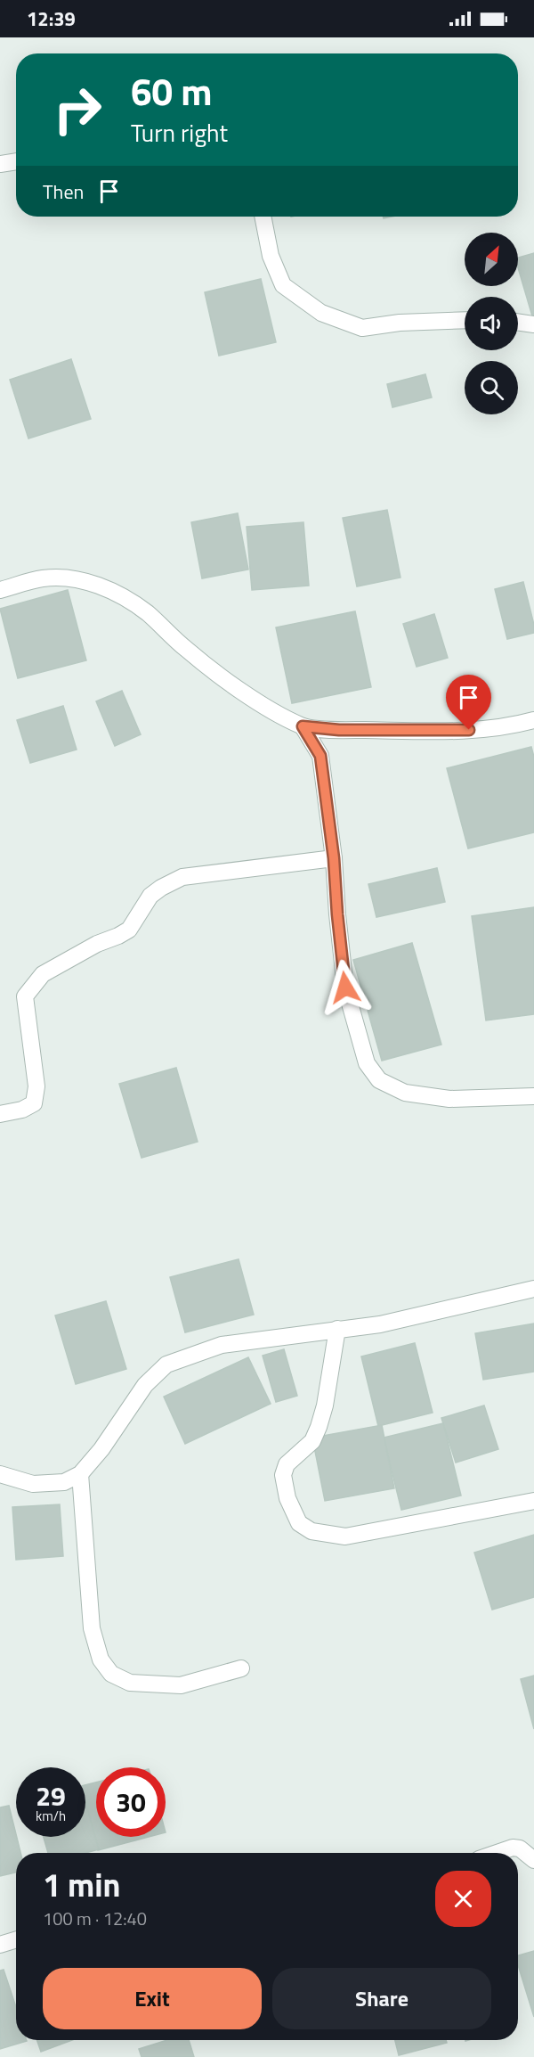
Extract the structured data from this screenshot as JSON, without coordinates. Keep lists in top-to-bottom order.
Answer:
{
  "north": "top right",
  "page": {
    "status": "12:39",
    "turn": ["60 m", "Turn right"],
    "then": "Then",
    "speed": "29 km/h",
    "limit": "30",
    "heading": ["1 min", "100 m · 12:40"],
    "buttons": ["Exit", "Share"]
  }
}
